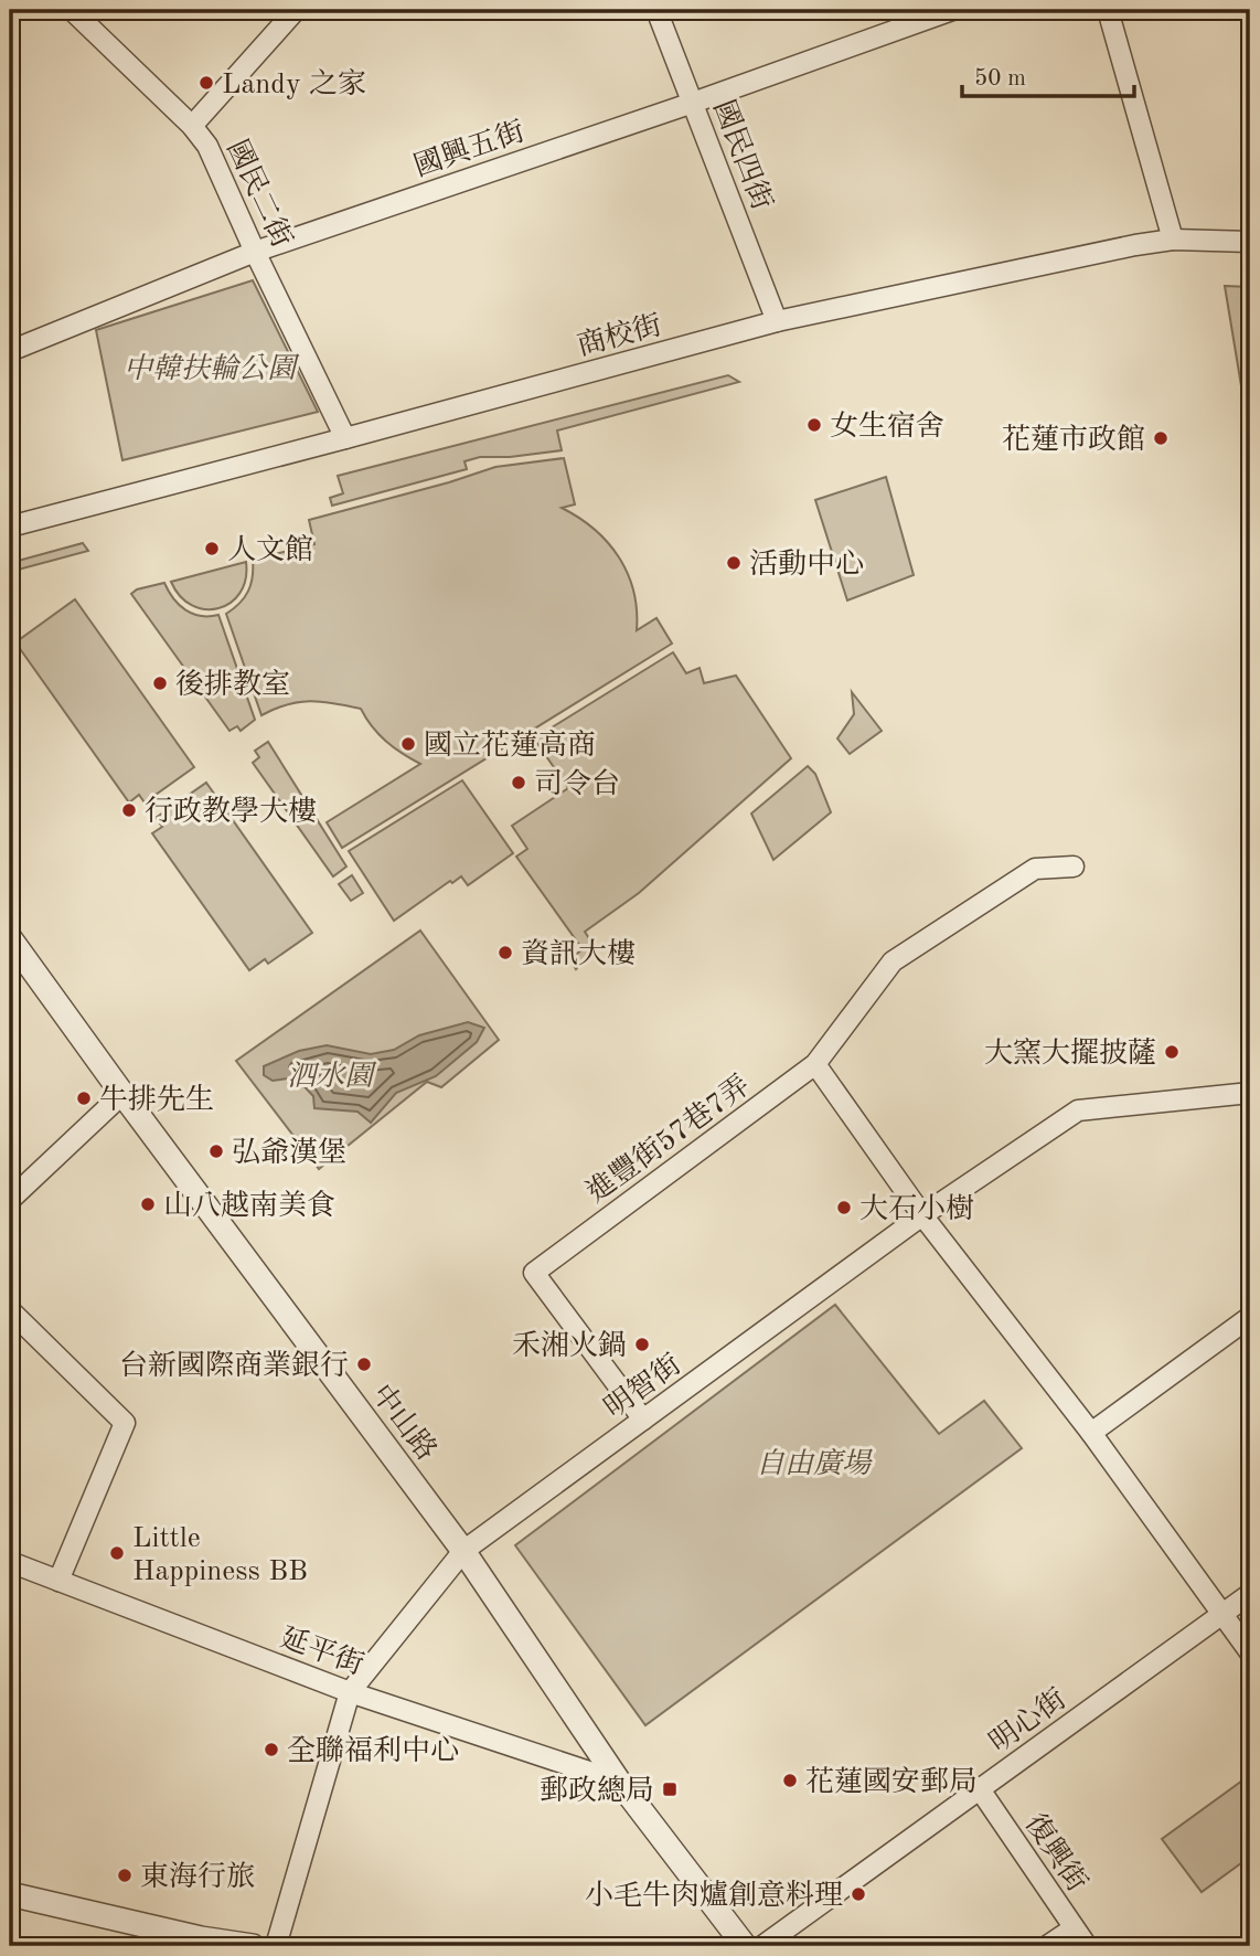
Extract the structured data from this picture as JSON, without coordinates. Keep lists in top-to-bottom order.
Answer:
{
  "streets": {
    "street": [
      "國興五街",
      "國民四街",
      "國民二街",
      "商校街",
      "進豐街57巷7弄",
      "明智街",
      "中山路",
      "延平街",
      "明心街",
      "復興街"
    ]
  },
  "crossings": [
    ["國興五街", "國民四街"],
    ["國興五街", "國民二街"],
    ["國民四街", "商校街"],
    ["國民二街", "商校街"],
    ["進豐街57巷7弄", "明智街"],
    ["明智街", "中山路"],
    ["明智街", "延平街"],
    ["中山路", "延平街"],
    ["明心街", "復興街"]
  ],
  "parks": ["中韓扶輪公園", "泗水園", "自由廣場"],
  "places": {
    "other": [
      "Landy 之家",
      "女生宿舍",
      "花蓮市政館",
      "人文館",
      "活動中心",
      "後排教室",
      "國立花蓮高商",
      "司令台",
      "行政教學大樓",
      "資訊大樓",
      "大窯大擺披薩",
      "牛排先生",
      "弘爺漢堡",
      "山八越南美食",
      "大石小樹",
      "禾湘火鍋",
      "台新國際商業銀行",
      "Little Happiness BB",
      "全聯福利中心",
      "花蓮國安郵局",
      "東海行旅",
      "小毛牛肉爐創意料理"
    ],
    "transit": ["郵政總局"]
  },
  "scale_bar": "50 m"
}
